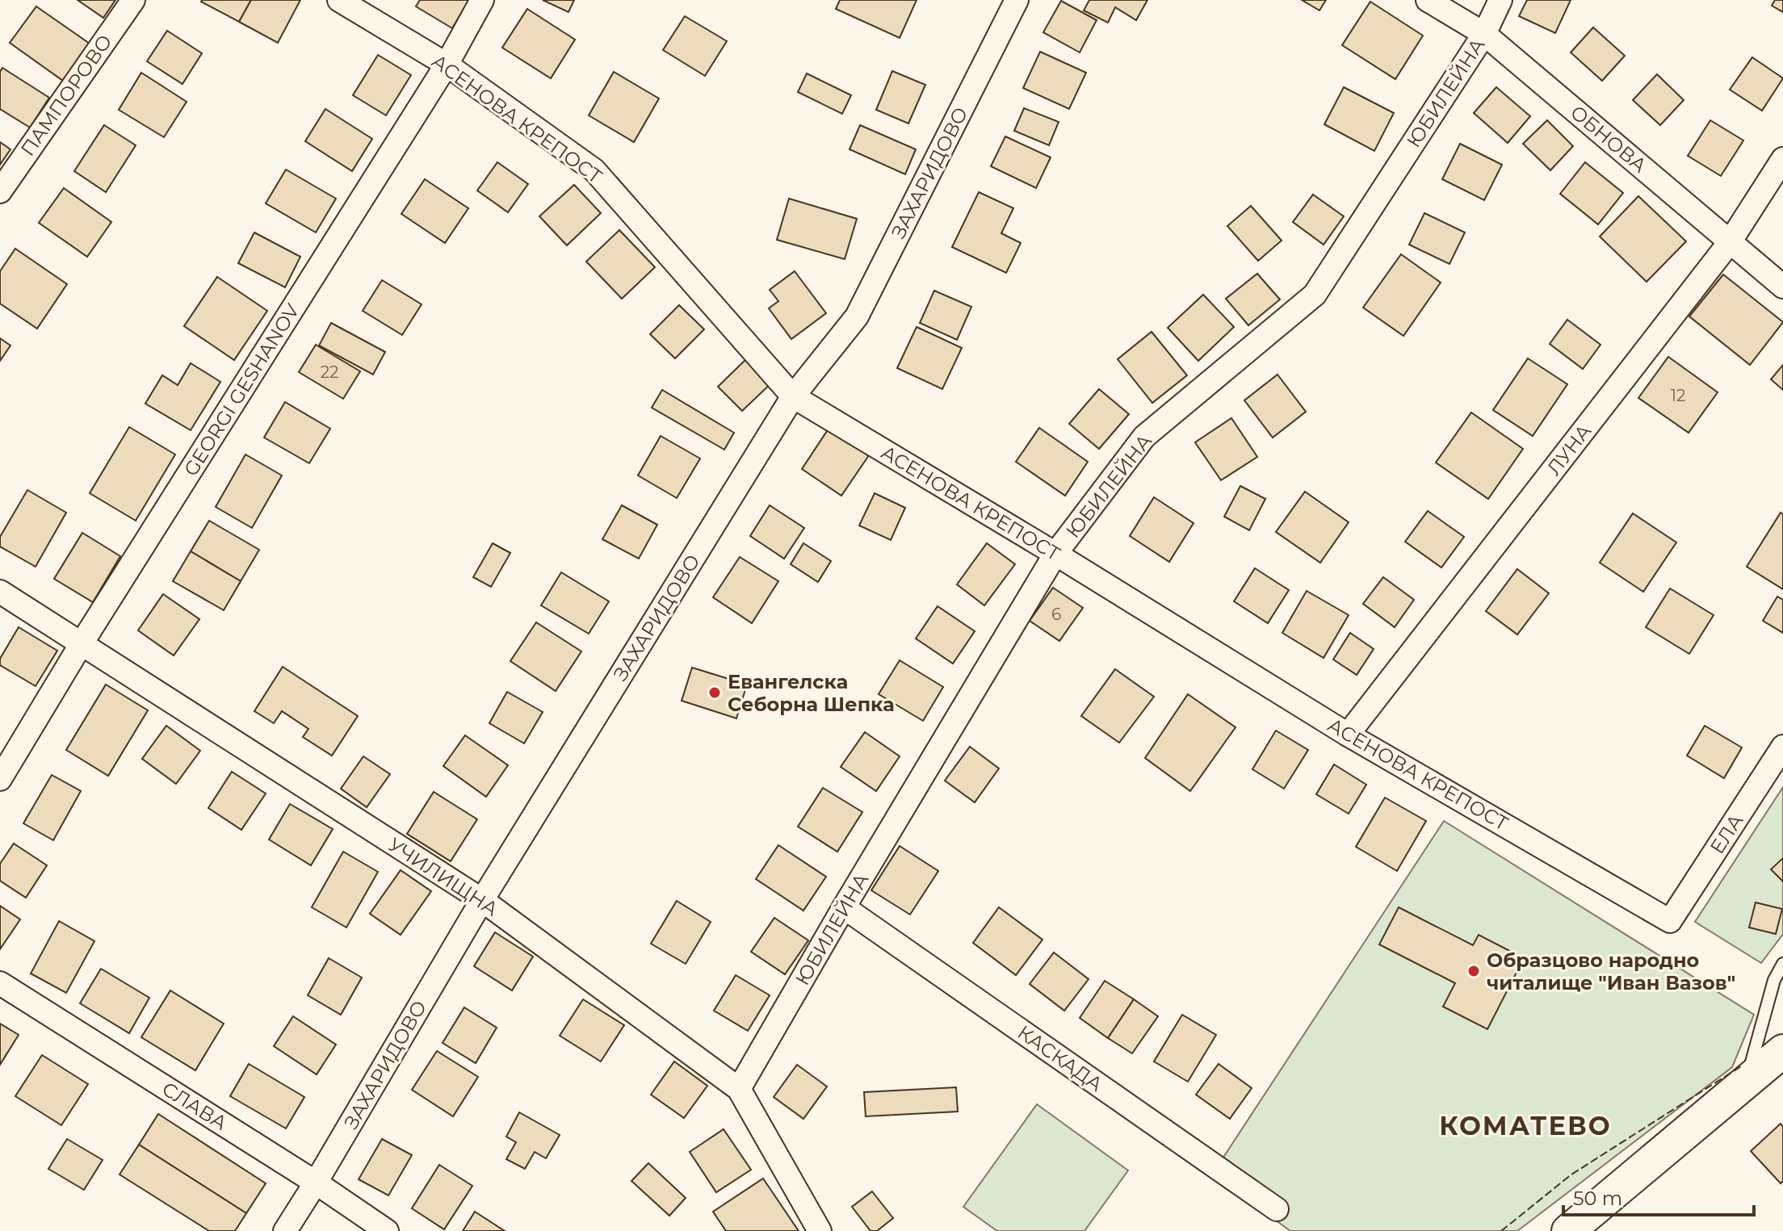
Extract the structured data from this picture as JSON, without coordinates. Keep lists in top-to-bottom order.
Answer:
{
  "streets": {
    "street": [
      "ЮБИЛЕЙНА",
      "ПАМПОРОВО",
      "АСЕНОВА КРЕПОСТ",
      "ОБНОВА",
      "ЗАХАРИДОВО",
      "GEORGI GESHANOV",
      "ЛУНА",
      "ЕЛА",
      "УЧИЛИЩНА",
      "КАСКАДА",
      "СЛАВА"
    ]
  },
  "crossings": [
    ["ЮБИЛЕЙНА", "АСЕНОВА КРЕПОСТ"],
    ["ЮБИЛЕЙНА", "ОБНОВА"],
    ["ЮБИЛЕЙНА", "УЧИЛИЩНА"],
    ["ЮБИЛЕЙНА", "КАСКАДА"],
    ["АСЕНОВА КРЕПОСТ", "ЗАХАРИДОВО"],
    ["АСЕНОВА КРЕПОСТ", "GEORGI GESHANOV"],
    ["АСЕНОВА КРЕПОСТ", "ЛУНА"],
    ["АСЕНОВА КРЕПОСТ", "ЕЛА"],
    ["ОБНОВА", "ЛУНА"],
    ["ЗАХАРИДОВО", "УЧИЛИЩНА"],
    ["ЗАХАРИДОВО", "СЛАВА"],
    ["GEORGI GESHANOV", "УЧИЛИЩНА"]
  ],
  "districts": ["КОМАТЕВО"],
  "places": ["Евангелска Себорна Шепка", "Образцово народно читалище \"Иван Вазов\""],
  "house_numbers": ["22", "12", "6"],
  "scale_bar": "50 m"
}
